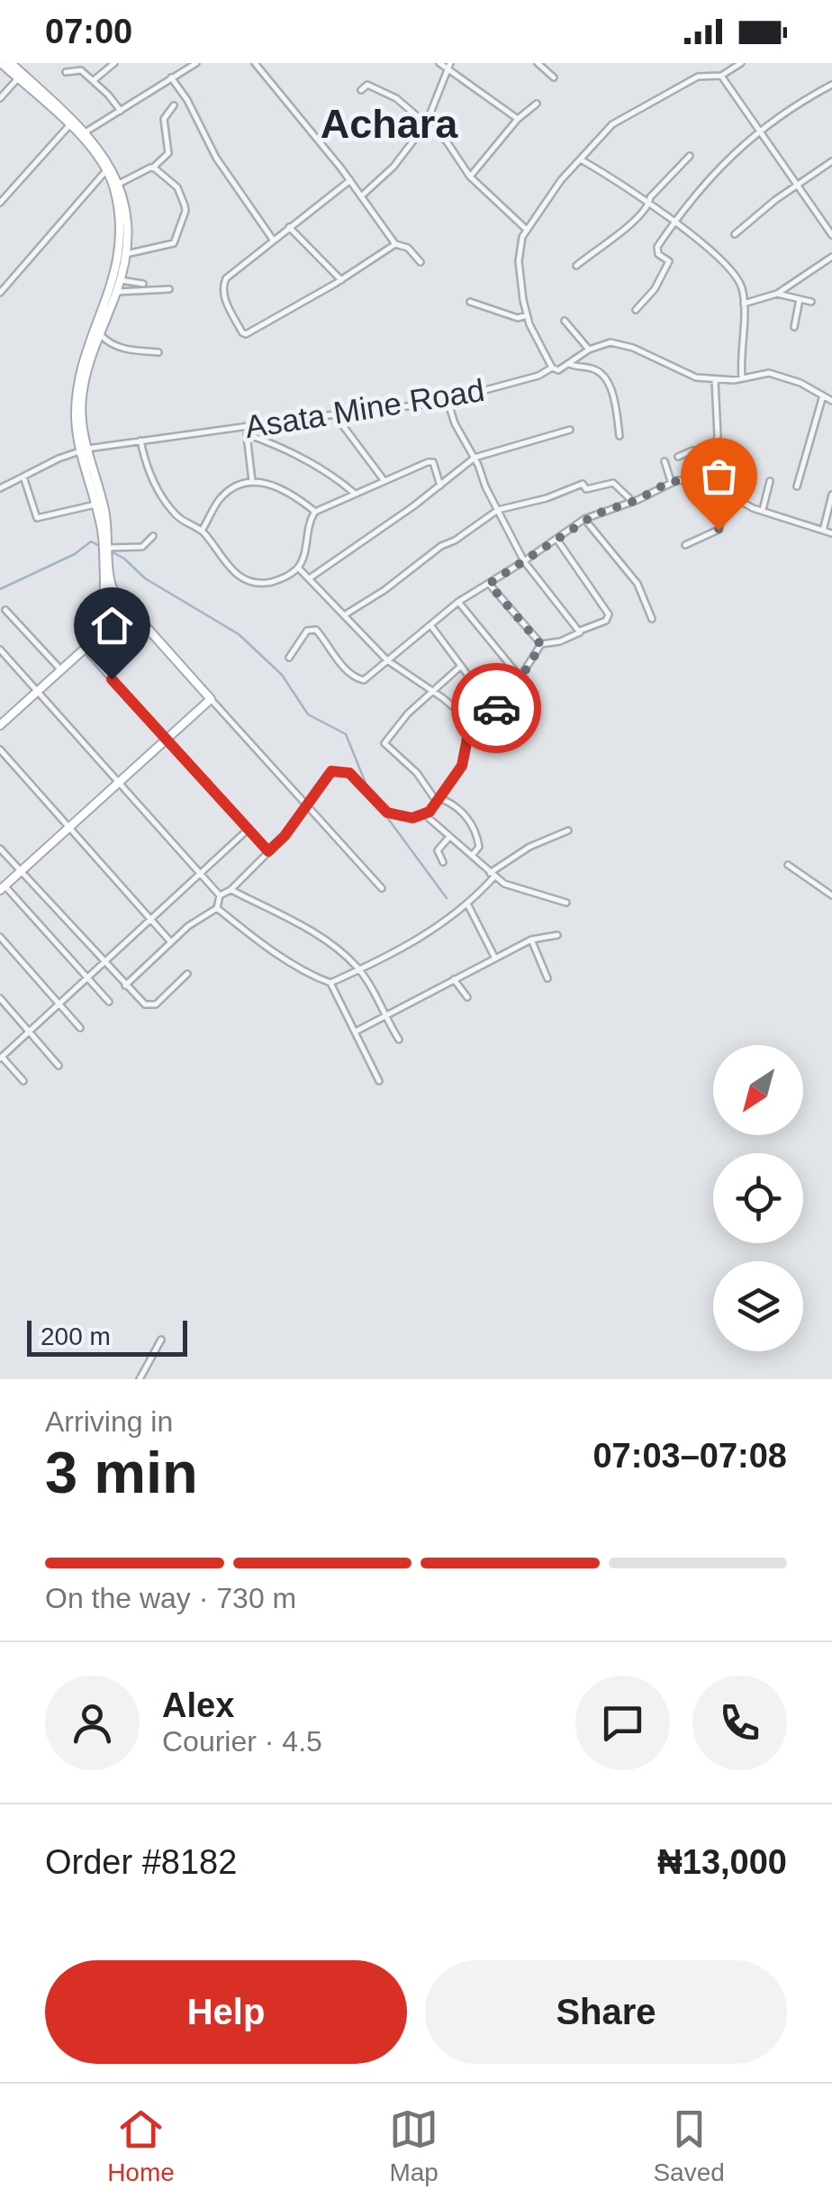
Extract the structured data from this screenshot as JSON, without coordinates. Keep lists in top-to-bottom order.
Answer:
{
  "streets": {
    "street": ["Asata Mine Road"]
  },
  "districts": ["Achara"],
  "scale_bar": "200 m",
  "north": "bottom left",
  "page": {
    "status": "07:00",
    "scale": "200 m",
    "heading": ["3 min", "Arriving in", "07:03–07:08"],
    "panel": [
      "Alex",
      "Courier · 4.5",
      "Order #8182",
      "₦13,000"
    ],
    "bar": "On the way · 730 m",
    "buttons": ["Help", "Share"],
    "tabs": ["Home", "Map", "Saved"]
  }
}
